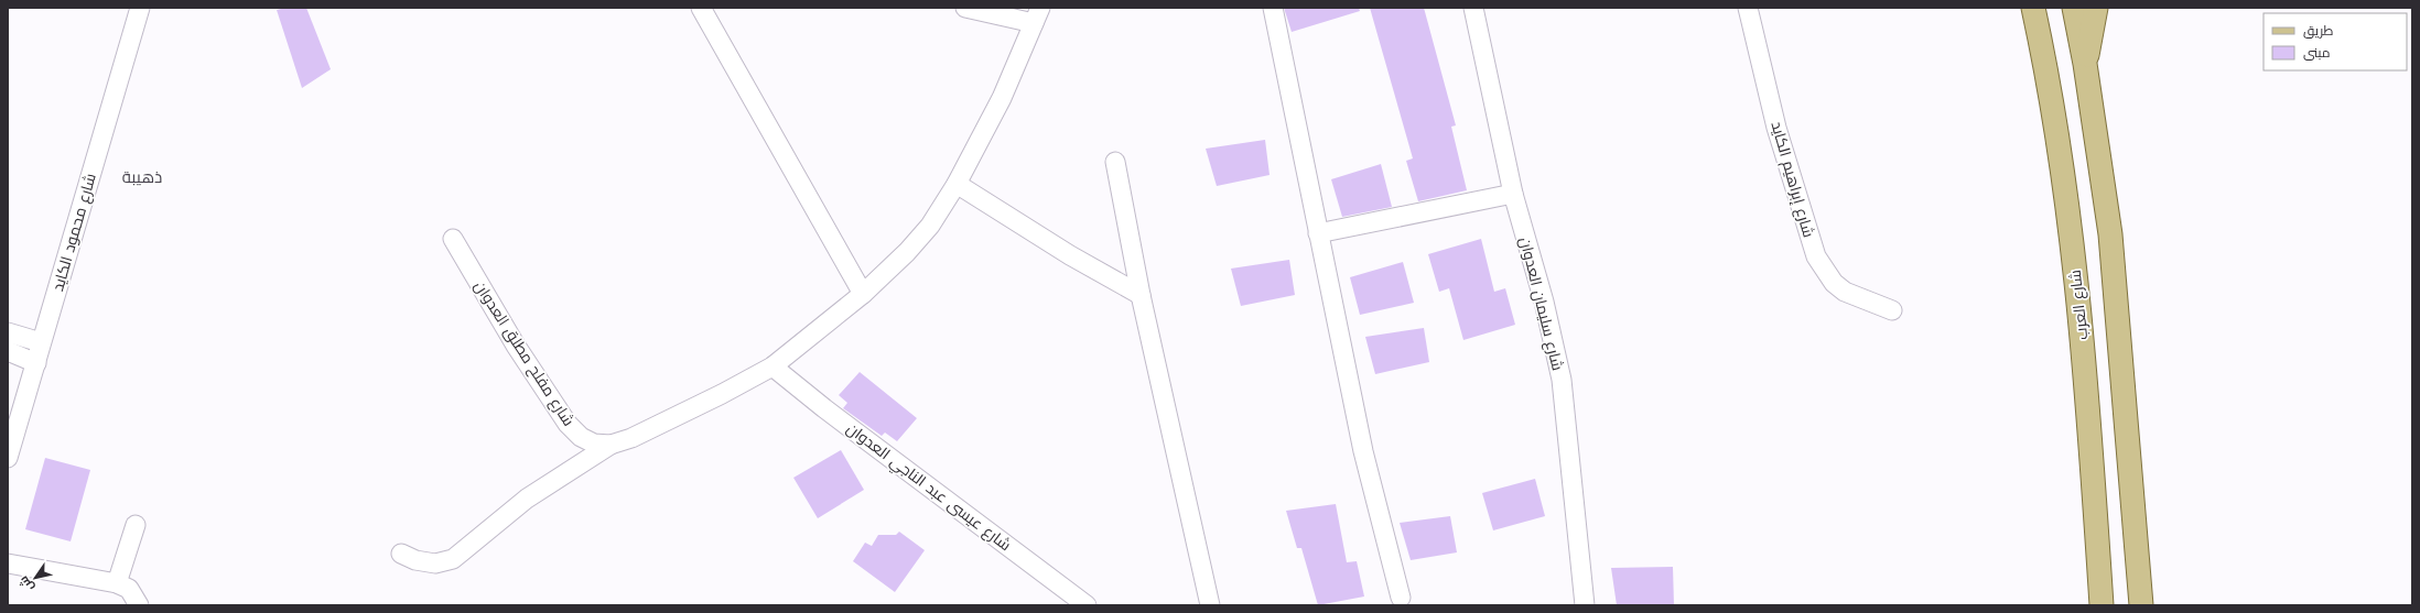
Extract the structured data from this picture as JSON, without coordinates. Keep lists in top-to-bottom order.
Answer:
{
  "streets": {
    "main road": ["شارع العرب"],
    "street": [
      "شارع إبراهيم الكايد",
      "شارع محمود الكايد",
      "شارع سليمان العدوان",
      "شارع مفلح مطلق العدوان",
      "شارع عيسى عبد الناجي العدوان"
    ]
  },
  "districts": ["ذهيبة"],
  "legend": ["طريق", "مبنى"],
  "north": "bottom left"
}
